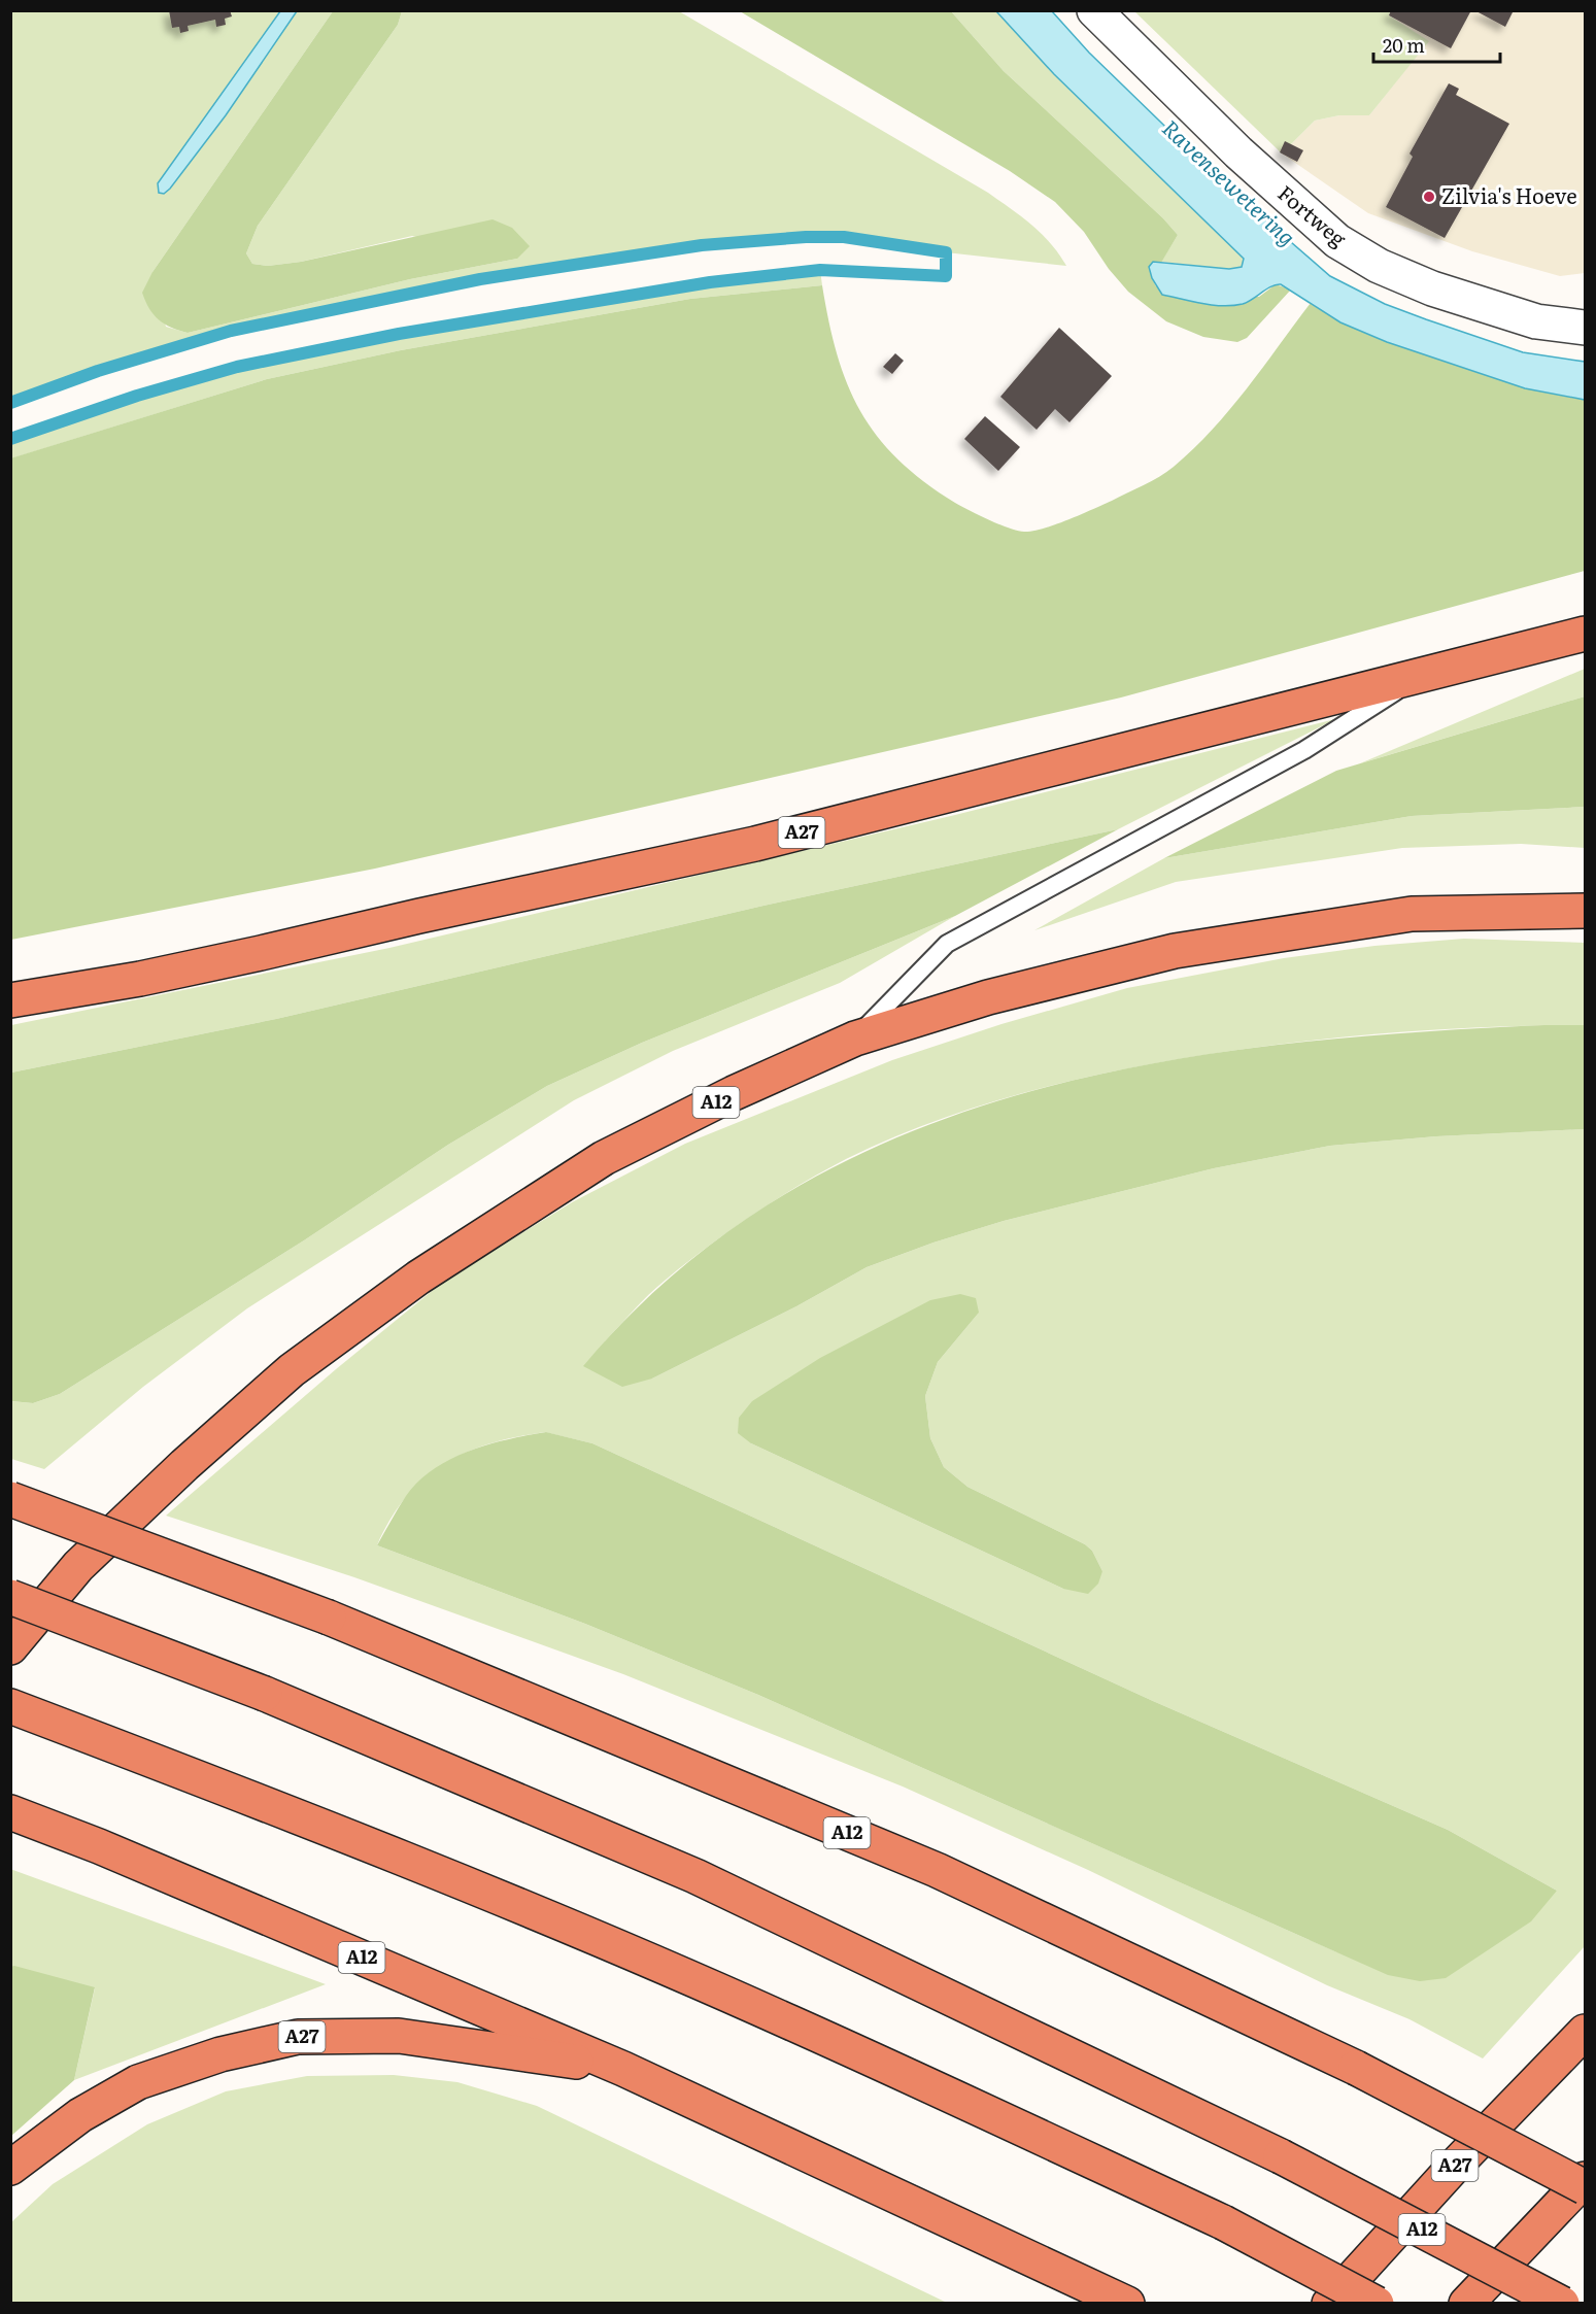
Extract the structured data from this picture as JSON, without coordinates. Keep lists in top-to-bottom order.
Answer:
{
  "streets": {
    "highway": ["A27", "A12"],
    "street": ["Fortweg"]
  },
  "crossings": [
    ["A27", "A12"]
  ],
  "water": ["Ravensewetering"],
  "places": ["Zilvia's Hoeve"],
  "scale_bar": "20 m"
}
